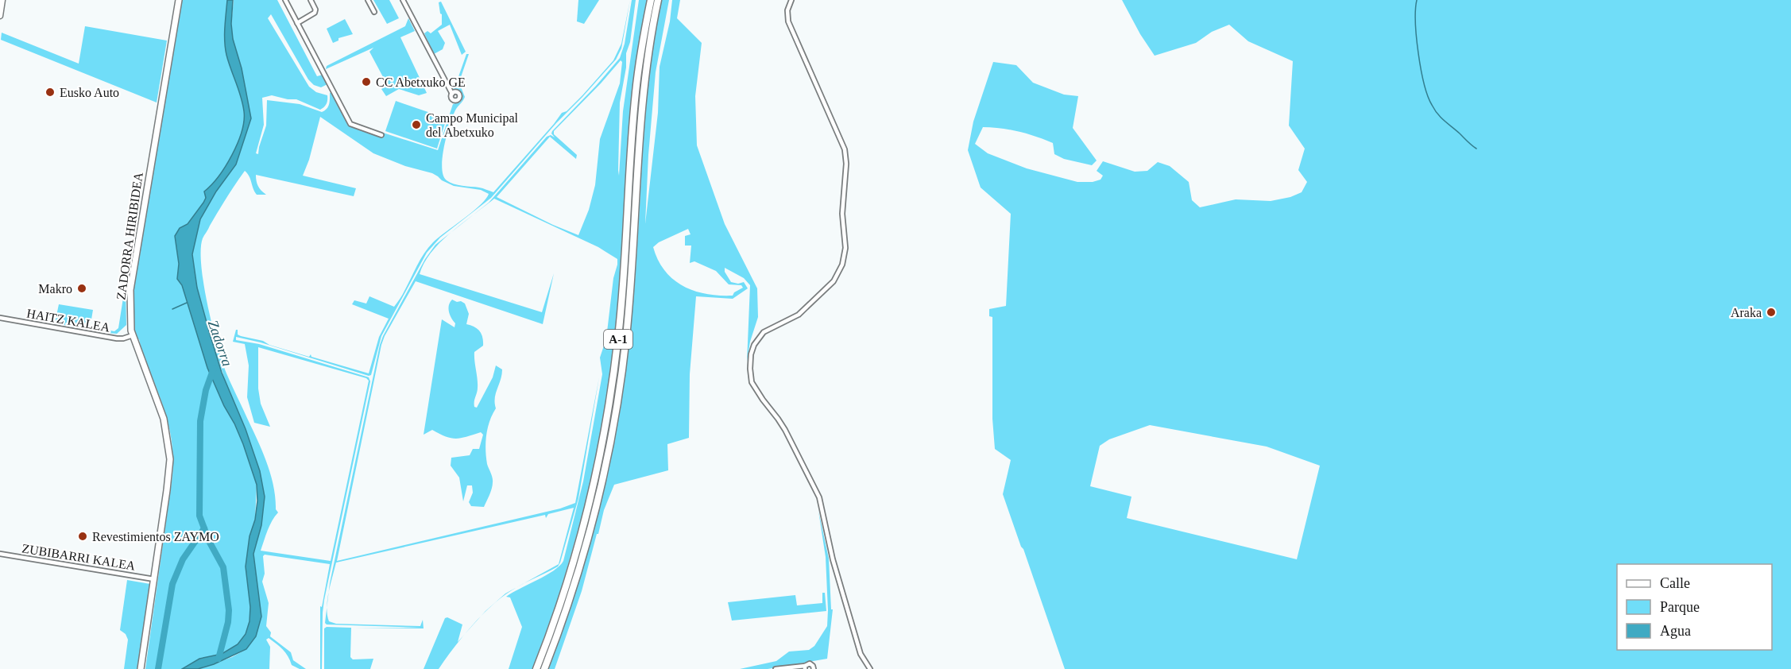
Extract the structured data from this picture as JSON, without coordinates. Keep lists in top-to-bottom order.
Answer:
{
  "streets": {
    "highway": ["A-1"],
    "main road": ["ZADORRA HIRIBIDEA"],
    "street": ["HAITZ KALEA", "ZUBIBARRI KALEA"]
  },
  "crossings": [
    ["ZADORRA HIRIBIDEA", "HAITZ KALEA"],
    ["ZADORRA HIRIBIDEA", "ZUBIBARRI KALEA"]
  ],
  "water": ["Zadorra"],
  "places": [
    "CC Abetxuko GE",
    "Eusko Auto",
    "Campo Municipal del Abetxuko",
    "Makro",
    "Araka",
    "Revestimientos ZAYMO"
  ],
  "legend": ["Calle", "Parque", "Agua"]
}
